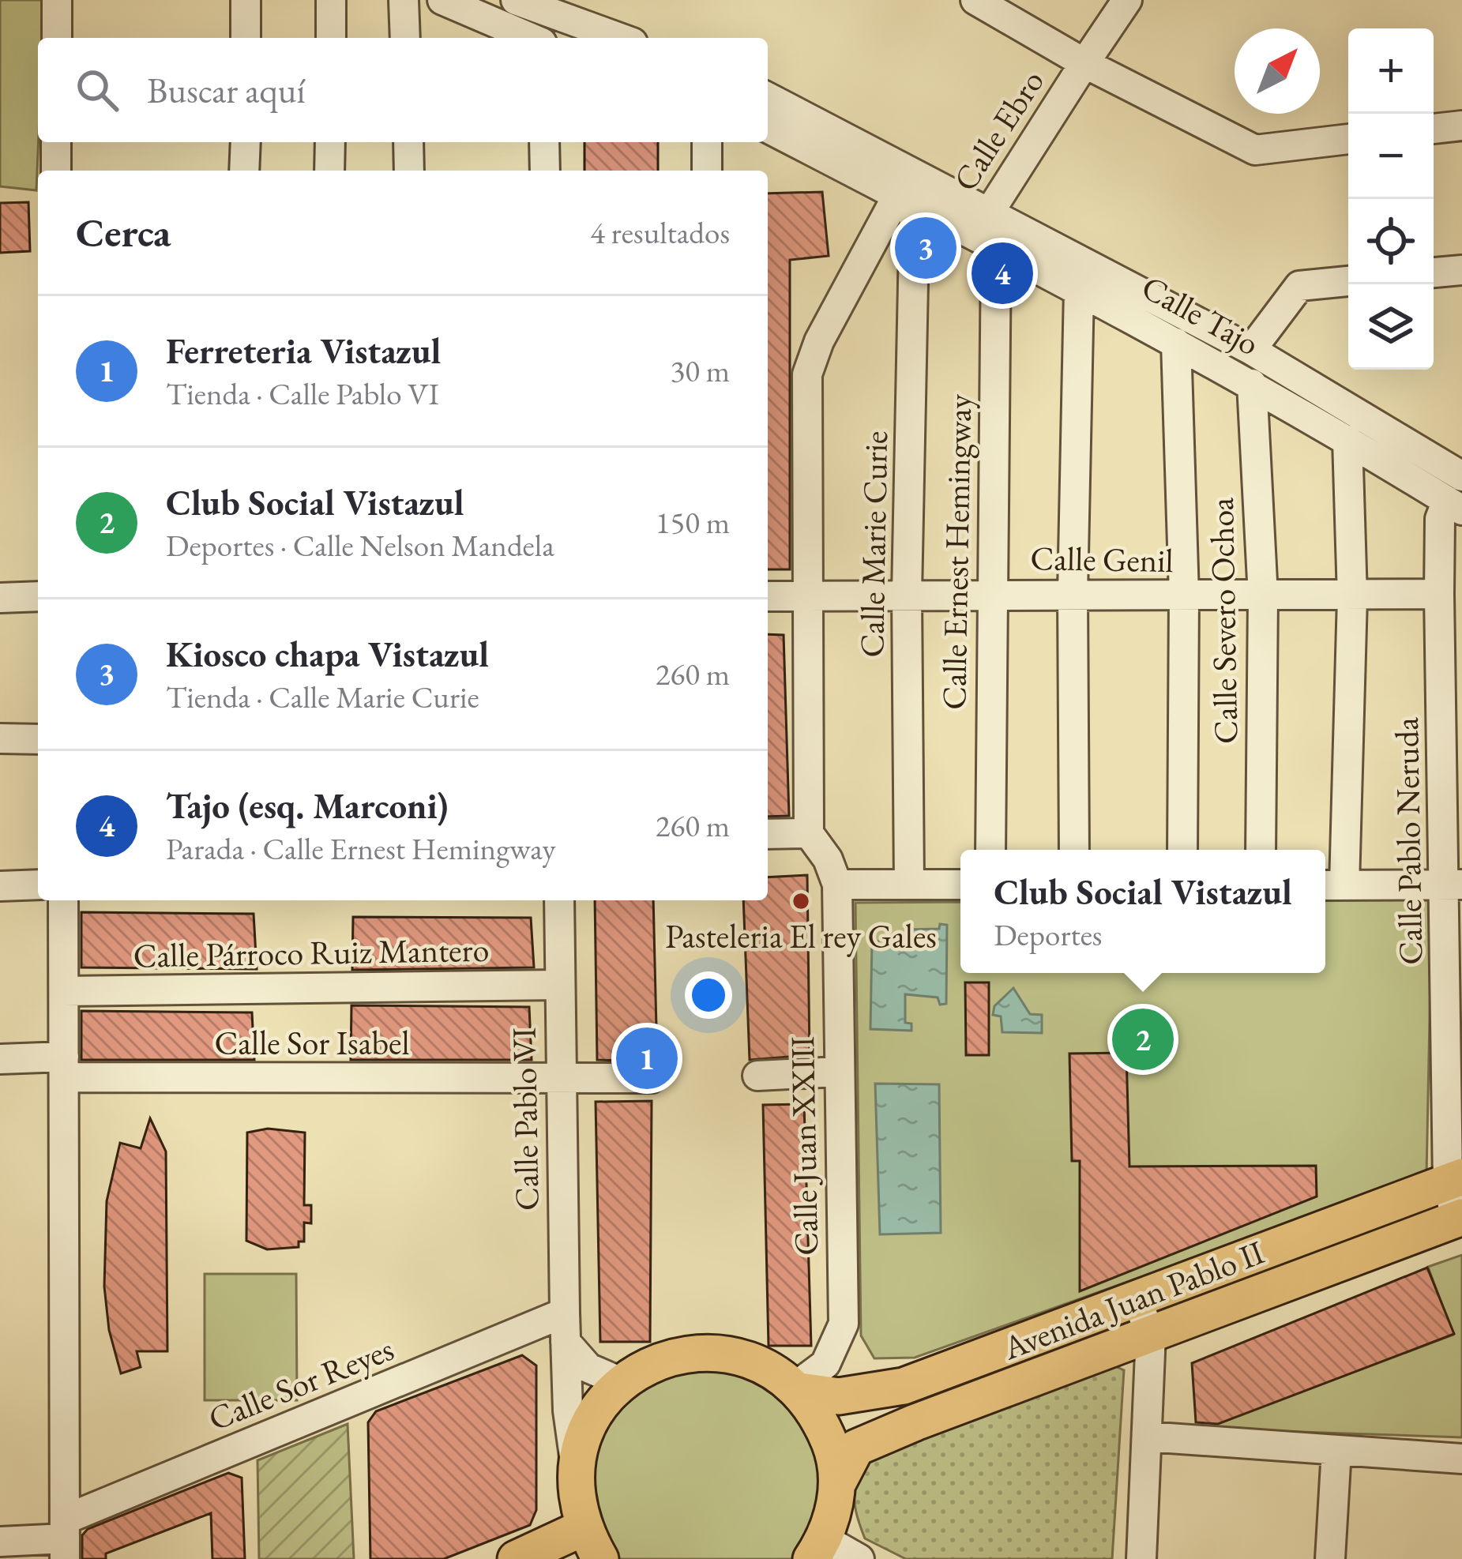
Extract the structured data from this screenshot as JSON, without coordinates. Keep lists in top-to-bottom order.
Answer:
{
  "streets": {
    "main road": ["Avenida Juan Pablo II"],
    "street": [
      "Calle Ebro",
      "Calle Tajo",
      "Calle Marie Curie",
      "Calle Ernest Hemingway",
      "Calle Genil",
      "Calle Severo Ochoa",
      "Calle Pablo Neruda",
      "Calle Párroco Ruiz Mantero",
      "Calle Sor Isabel",
      "Calle Pablo VI",
      "Calle Juan XXIII",
      "Calle Sor Reyes"
    ]
  },
  "crossings": [
    ["Calle Ebro", "Calle Tajo"],
    ["Calle Ebro", "Calle Ernest Hemingway"],
    ["Calle Tajo", "Calle Marie Curie"],
    ["Calle Tajo", "Calle Ernest Hemingway"],
    ["Calle Tajo", "Calle Severo Ochoa"],
    ["Calle Tajo", "Calle Pablo Neruda"],
    ["Calle Marie Curie", "Calle Genil"],
    ["Calle Ernest Hemingway", "Calle Genil"],
    ["Calle Genil", "Calle Severo Ochoa"],
    ["Calle Genil", "Calle Pablo Neruda"],
    ["Calle Pablo Neruda", "Avenida Juan Pablo II"],
    ["Calle Párroco Ruiz Mantero", "Calle Pablo VI"],
    ["Calle Sor Isabel", "Calle Pablo VI"],
    ["Calle Pablo VI", "Calle Sor Reyes"],
    ["Calle Juan XXIII", "Avenida Juan Pablo II"]
  ],
  "places": ["Pasteleria El rey Gales"],
  "north": "top right",
  "page": {
    "map_buttons": ["+", "−"],
    "search": "Buscar aquí",
    "heading": ["Cerca", "4 resultados"],
    "pins": [
      "3",
      "4",
      "2",
      "1"
    ],
    "list": [
      {
        "mark": "1",
        "name": "Ferreteria Vistazul",
        "note": "Tienda · Calle Pablo VI",
        "value": "30 m"
      },
      {
        "mark": "2",
        "name": "Club Social Vistazul",
        "note": "Deportes · Calle Nelson Mandela",
        "value": "150 m"
      },
      {
        "mark": "3",
        "name": "Kiosco chapa Vistazul",
        "note": "Tienda · Calle Marie Curie",
        "value": "260 m"
      },
      {
        "mark": "4",
        "name": "Tajo (esq. Marconi)",
        "note": "Parada · Calle Ernest Hemingway",
        "value": "260 m"
      }
    ],
    "popup": ["Club Social Vistazul", "Deportes"]
  }
}
